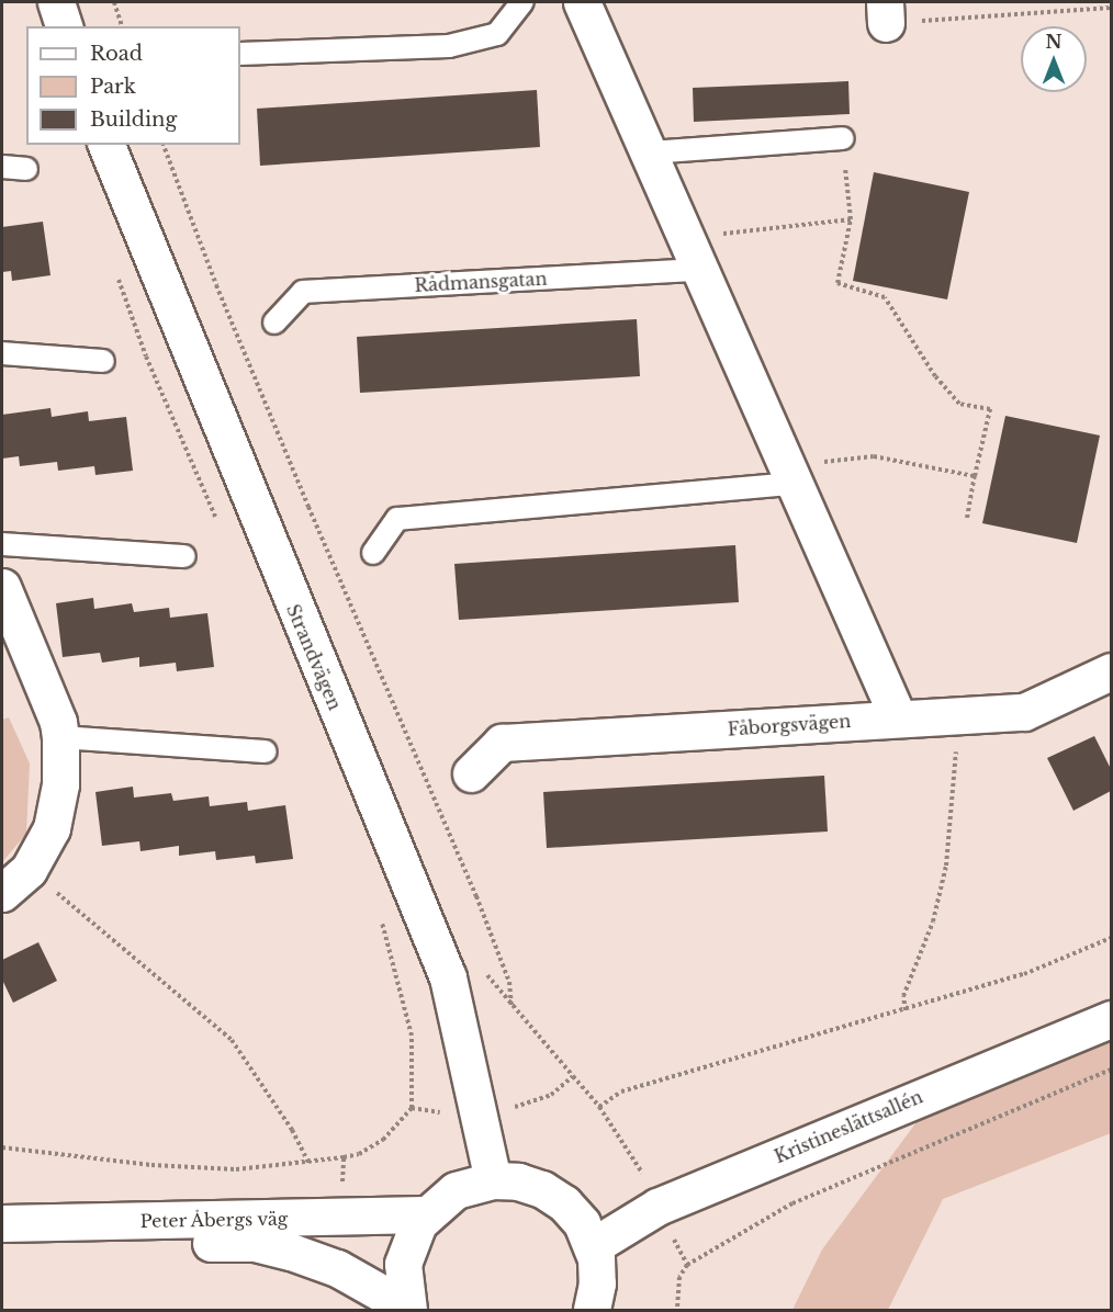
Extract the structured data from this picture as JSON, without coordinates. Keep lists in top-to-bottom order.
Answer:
{
  "streets": {
    "street": [
      "Strandvägen",
      "Fåborgsvägen",
      "Kristineslättsallén",
      "Peter Åbergs väg"
    ],
    "lane": ["Rådmansgatan"]
  },
  "legend": ["Road", "Park", "Building"],
  "north": "top"
}
